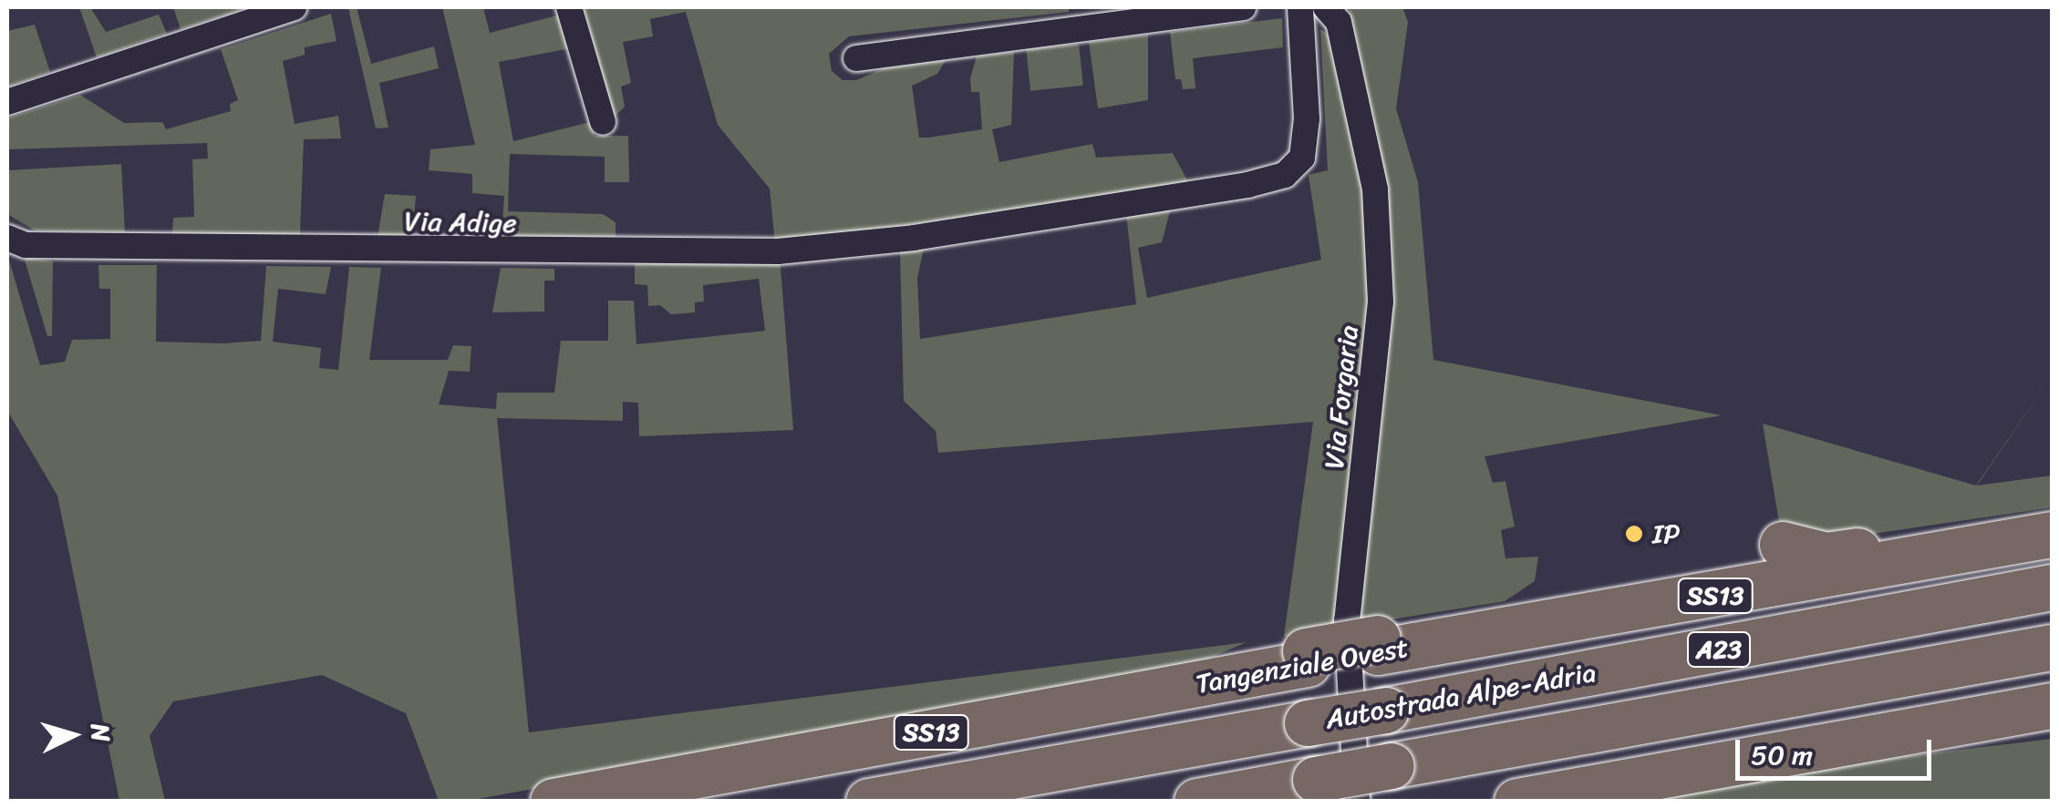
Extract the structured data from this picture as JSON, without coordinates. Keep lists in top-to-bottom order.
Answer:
{
  "streets": {
    "highway": [
      "SS13",
      "A23",
      "Tangenziale Ovest",
      "Autostrada Alpe-Adria"
    ],
    "street": ["Via Adige", "Via Forgaria"]
  },
  "places": ["IP"],
  "scale_bar": "50 m",
  "north": "right"
}
